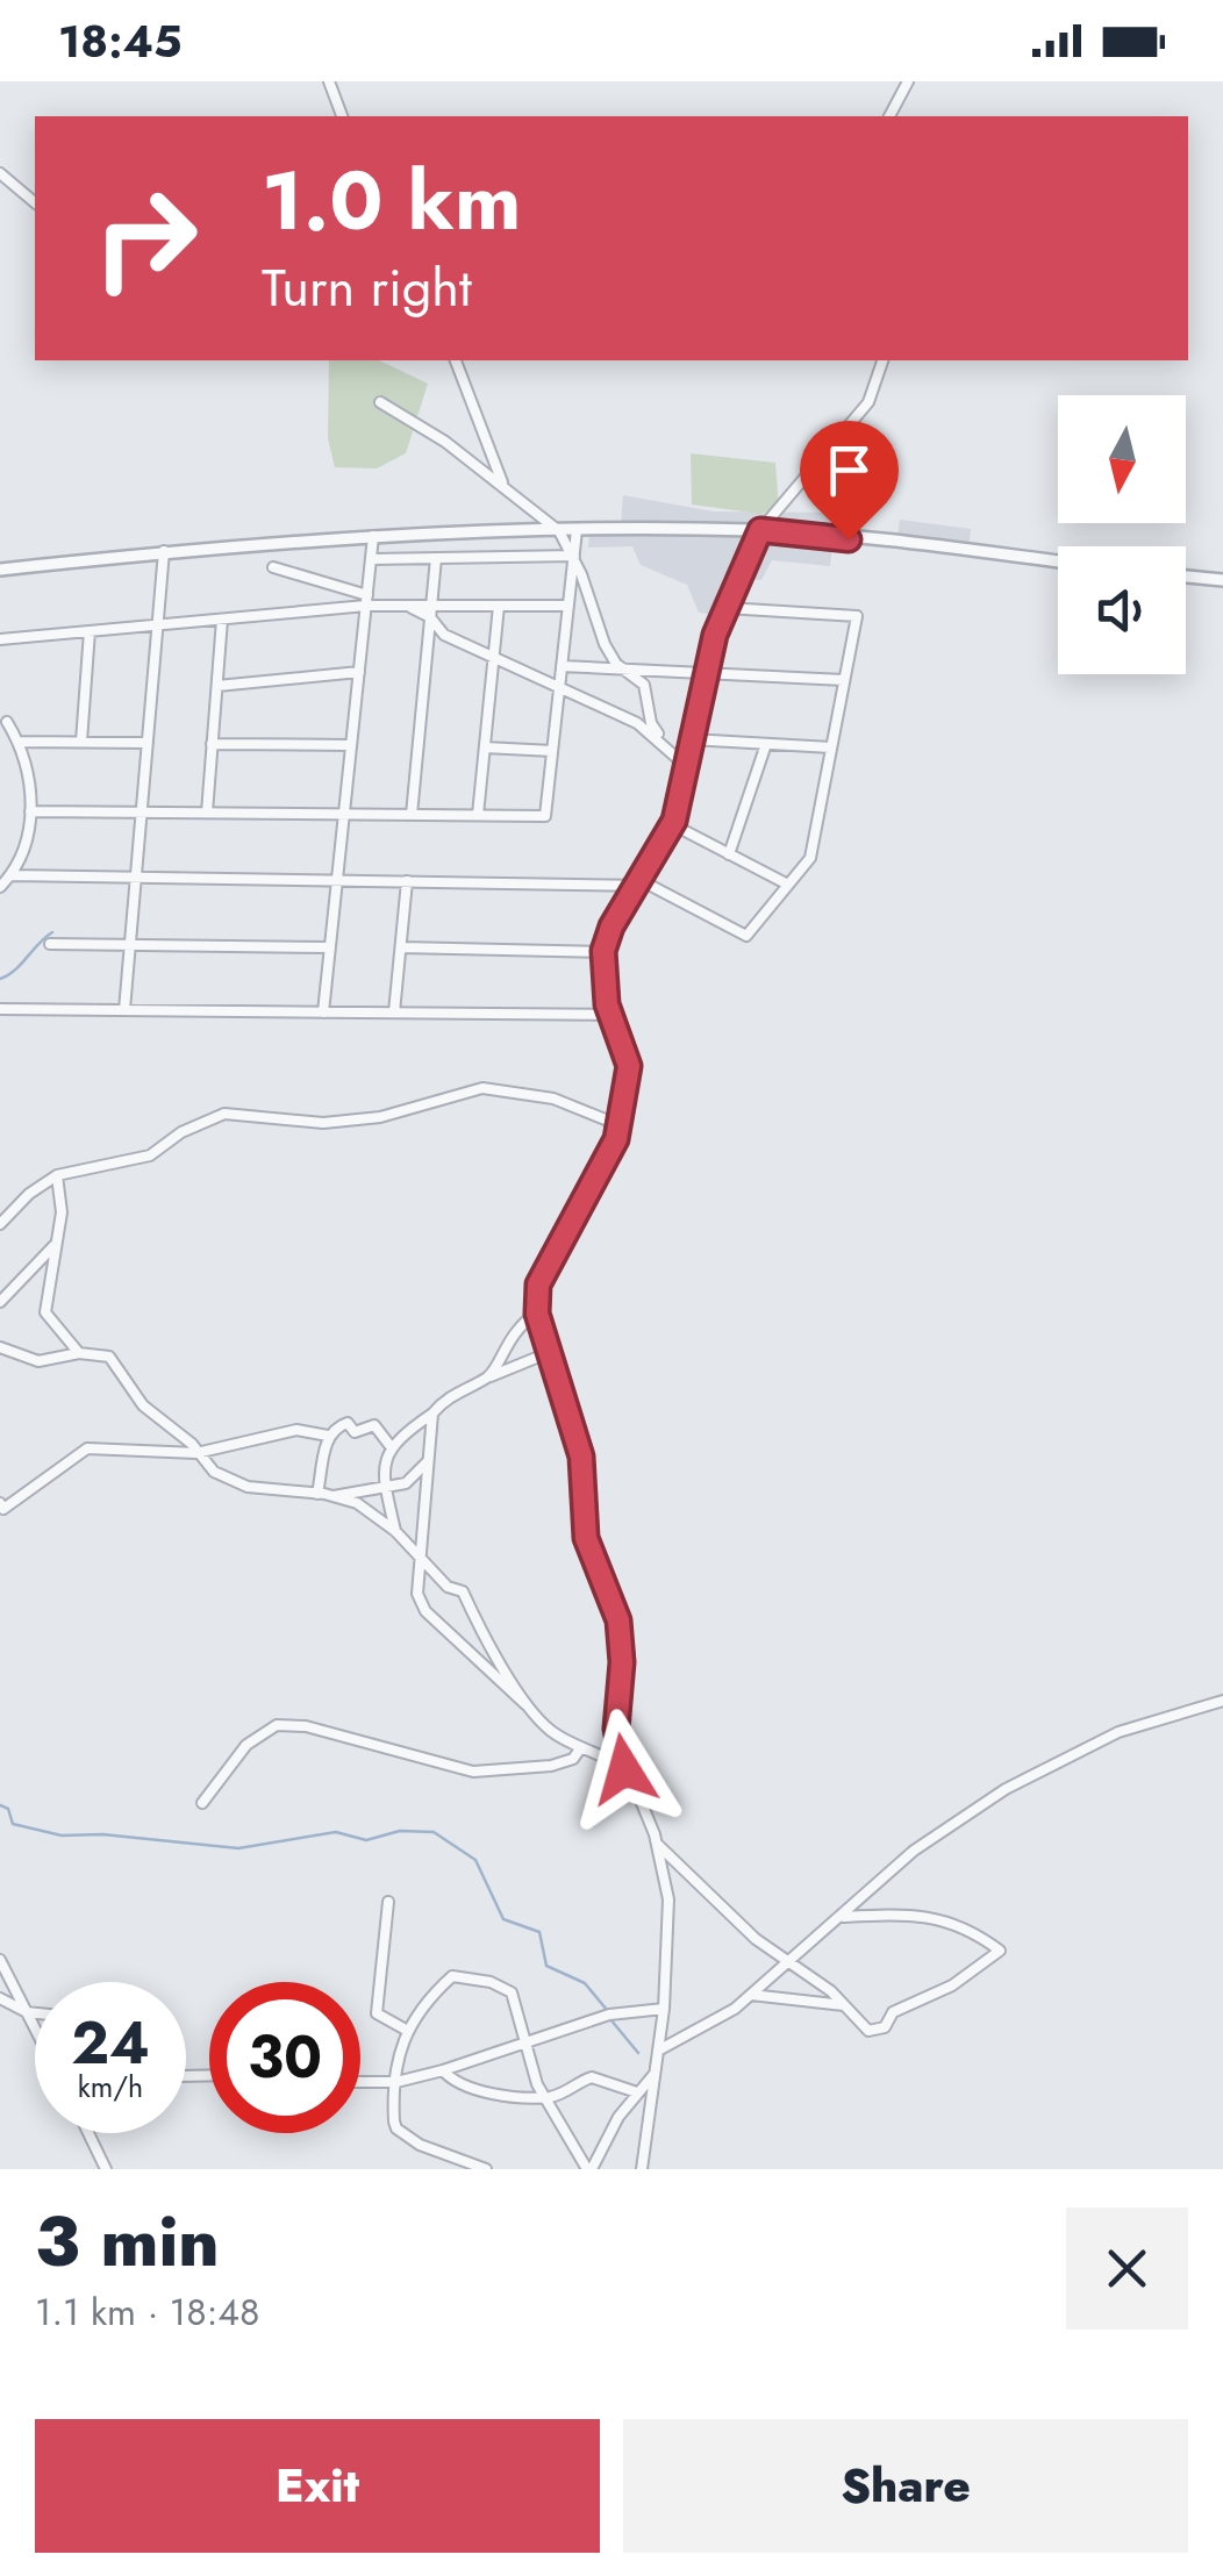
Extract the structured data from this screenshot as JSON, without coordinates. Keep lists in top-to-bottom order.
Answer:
{
  "north": "bottom",
  "page": {
    "status": "18:45",
    "turn": ["1.0 km", "Turn right"],
    "speed": "24 km/h",
    "limit": "30",
    "heading": ["3 min", "1.1 km · 18:48"],
    "buttons": ["Exit", "Share"]
  }
}
